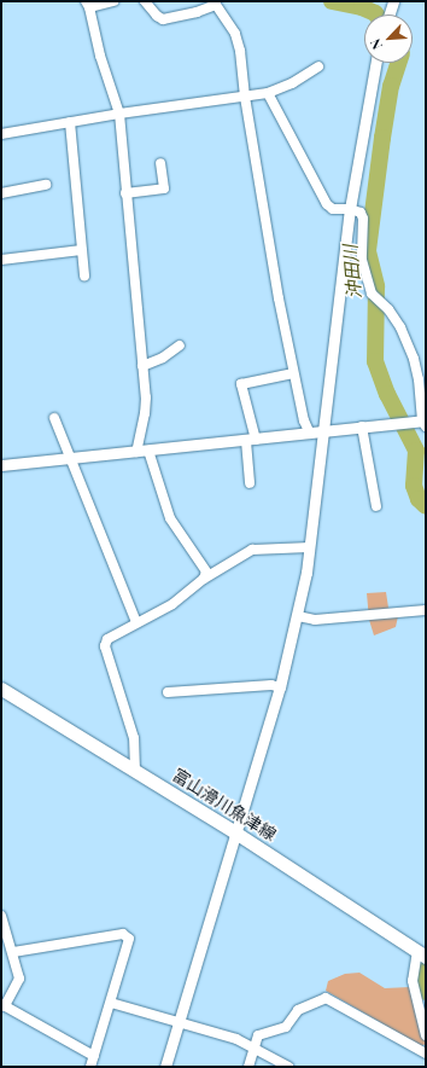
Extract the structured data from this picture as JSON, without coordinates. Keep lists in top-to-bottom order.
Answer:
{
  "streets": {
    "main road": ["富山滑川魚津線"]
  },
  "water": ["沖田川"],
  "north": "bottom left"
}
